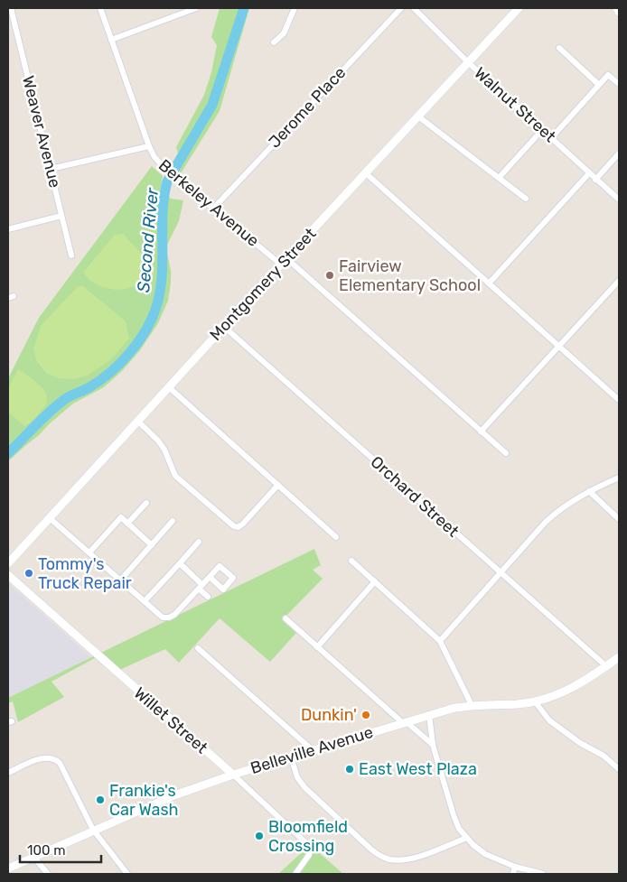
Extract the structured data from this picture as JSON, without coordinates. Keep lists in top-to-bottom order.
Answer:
{
  "streets": {
    "street": [
      "Walnut Street",
      "Jerome Place",
      "Weaver Avenue",
      "Berkeley Avenue",
      "Montgomery Street",
      "Orchard Street",
      "Willet Street",
      "Belleville Avenue"
    ]
  },
  "crossings": [
    ["Walnut Street", "Montgomery Street"],
    ["Jerome Place", "Berkeley Avenue"],
    ["Berkeley Avenue", "Montgomery Street"],
    ["Montgomery Street", "Orchard Street"],
    ["Orchard Street", "Belleville Avenue"],
    ["Willet Street", "Belleville Avenue"]
  ],
  "water": ["Second River"],
  "places": [
    "Fairview Elementary School",
    "Tommy's Truck Repair",
    "Dunkin'",
    "East West Plaza",
    "Frankie's Car Wash",
    "Bloomfield Crossing"
  ],
  "scale_bar": "100 m"
}
